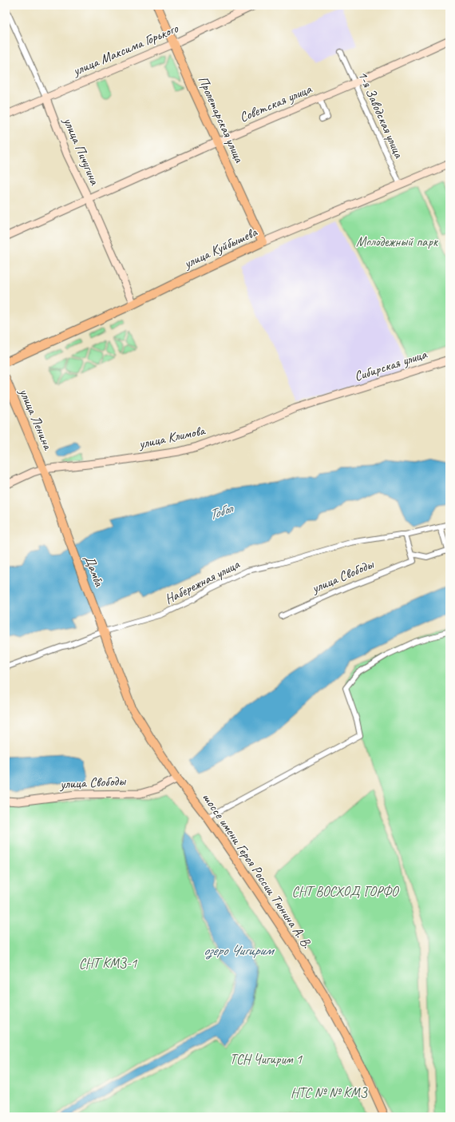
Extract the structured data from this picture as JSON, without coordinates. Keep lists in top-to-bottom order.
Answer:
{
  "streets": {
    "main road": [
      "Пролетарская улица",
      "улица Куйбышева",
      "улица Ленина",
      "Дамба",
      "шоссе имени Героя России Тюнина А. В."
    ],
    "street": [
      "улица Максима Горького",
      "Советская улица",
      "1-я Заводская улица",
      "улица Пичугина",
      "Сибирская улица",
      "улица Климова",
      "улица Свободы",
      "Набережная улица"
    ]
  },
  "crossings": [
    ["улица Максима Горького", "Пролетарская улица"],
    ["улица Максима Горького", "улица Пичугина"],
    ["Советская улица", "1-я Заводская улица"],
    ["Советская улица", "Пролетарская улица"],
    ["Советская улица", "улица Пичугина"],
    ["1-я Заводская улица", "улица Куйбышева"],
    ["Пролетарская улица", "улица Куйбышева"],
    ["улица Пичугина", "улица Куйбышева"],
    ["Сибирская улица", "улица Климова"],
    ["улица Ленина", "улица Климова"],
    ["улица Ленина", "Дамба"],
    ["Дамба", "Набережная улица"],
    ["Дамба", "шоссе имени Героя России Тюнина А. В."],
    ["улица Свободы", "шоссе имени Героя России Тюнина А. В."],
    ["Набережная улица", "шоссе имени Героя России Тюнина А. В."]
  ],
  "water": ["Тобол", "озеро Чигирим"],
  "parks": [
    "Молодежный парк",
    "СНТ ВОСХОД ГОРФО",
    "СНТ КМЗ-1",
    "ТСН Чигирим 1",
    "НТС № № КМЗ"
  ]
}
